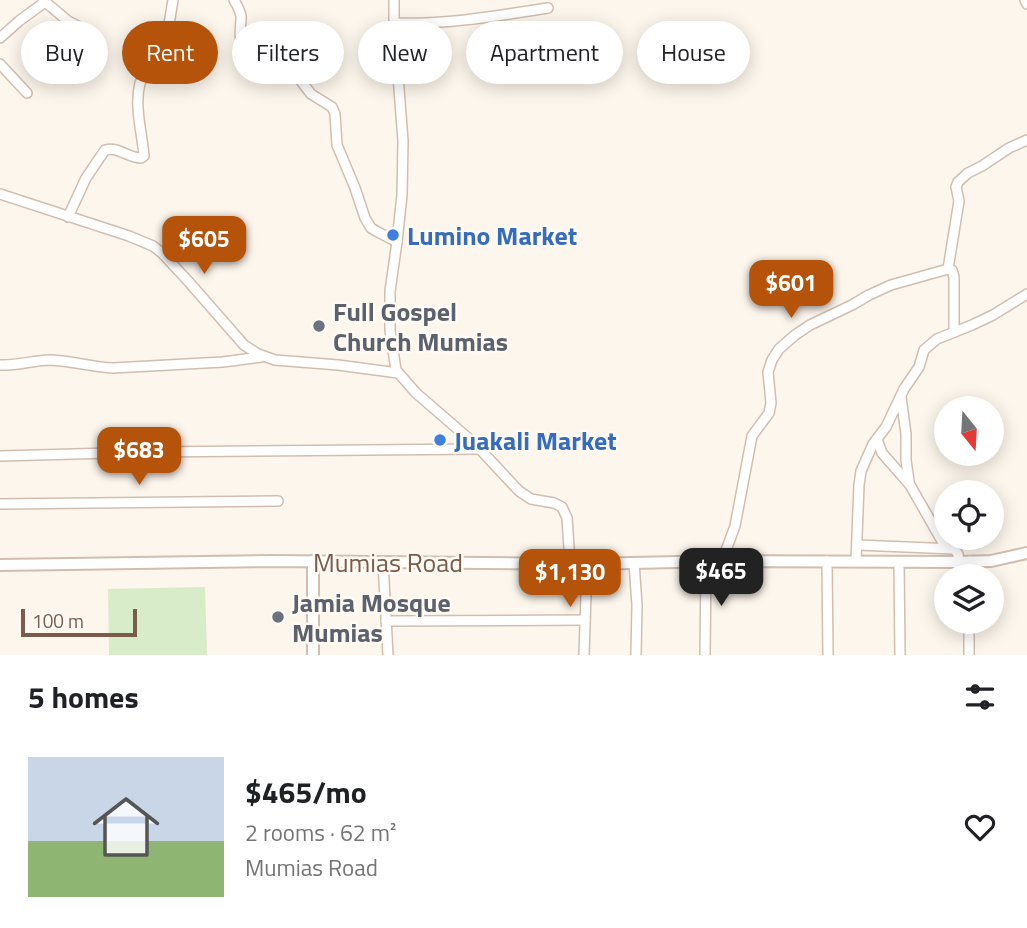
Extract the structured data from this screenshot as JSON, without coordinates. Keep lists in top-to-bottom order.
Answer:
{
  "streets": {
    "street": ["Mumias Road"]
  },
  "places": [
    "Lumino Market",
    "Full Gospel Church Mumias",
    "Juakali Market",
    "Jamia Mosque Mumias"
  ],
  "scale_bar": "100 m",
  "north": "bottom",
  "page": {
    "chip": [
      "Buy",
      "Rent",
      "Filters",
      "New",
      "Apartment",
      "House"
    ],
    "price": [
      "$605",
      "$601",
      "$683",
      "$465",
      "$1,130"
    ],
    "scale": "100 m",
    "heading": "5 homes",
    "list": [
      {
        "name": "$465/mo",
        "note": "2 rooms · 62 m² · Mumias Road"
      }
    ]
  }
}
